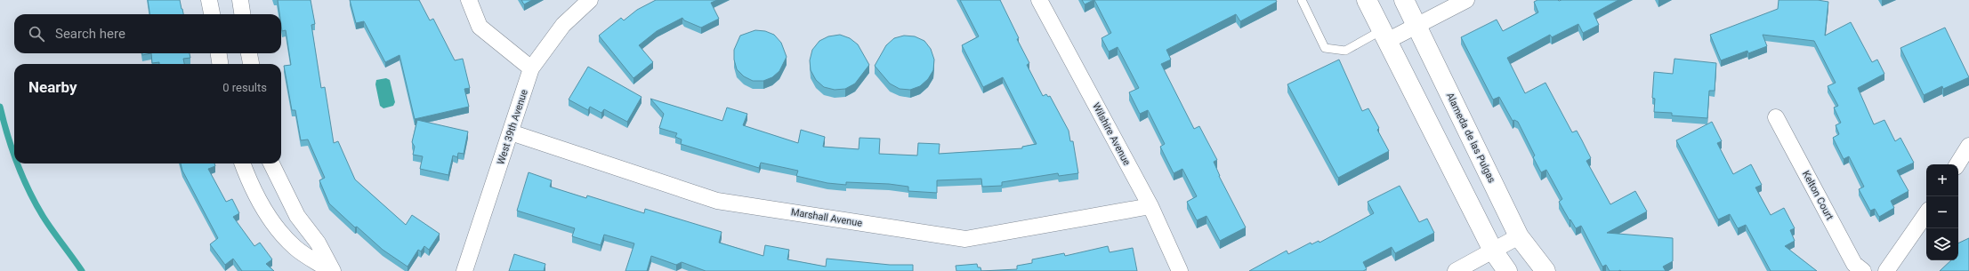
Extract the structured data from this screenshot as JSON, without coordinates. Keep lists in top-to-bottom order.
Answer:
{
  "streets": {
    "main road": ["Alameda de las Pulgas"],
    "street": [
      "West 39th Avenue",
      "Wilshire Avenue",
      "Kelton Court",
      "Marshall Avenue"
    ]
  },
  "crossings": [
    ["West 39th Avenue", "Marshall Avenue"],
    ["Wilshire Avenue", "Marshall Avenue"]
  ],
  "page": {
    "search": "Search here",
    "heading": ["Nearby", "0 results"],
    "map_buttons": ["+", "−"]
  }
}
